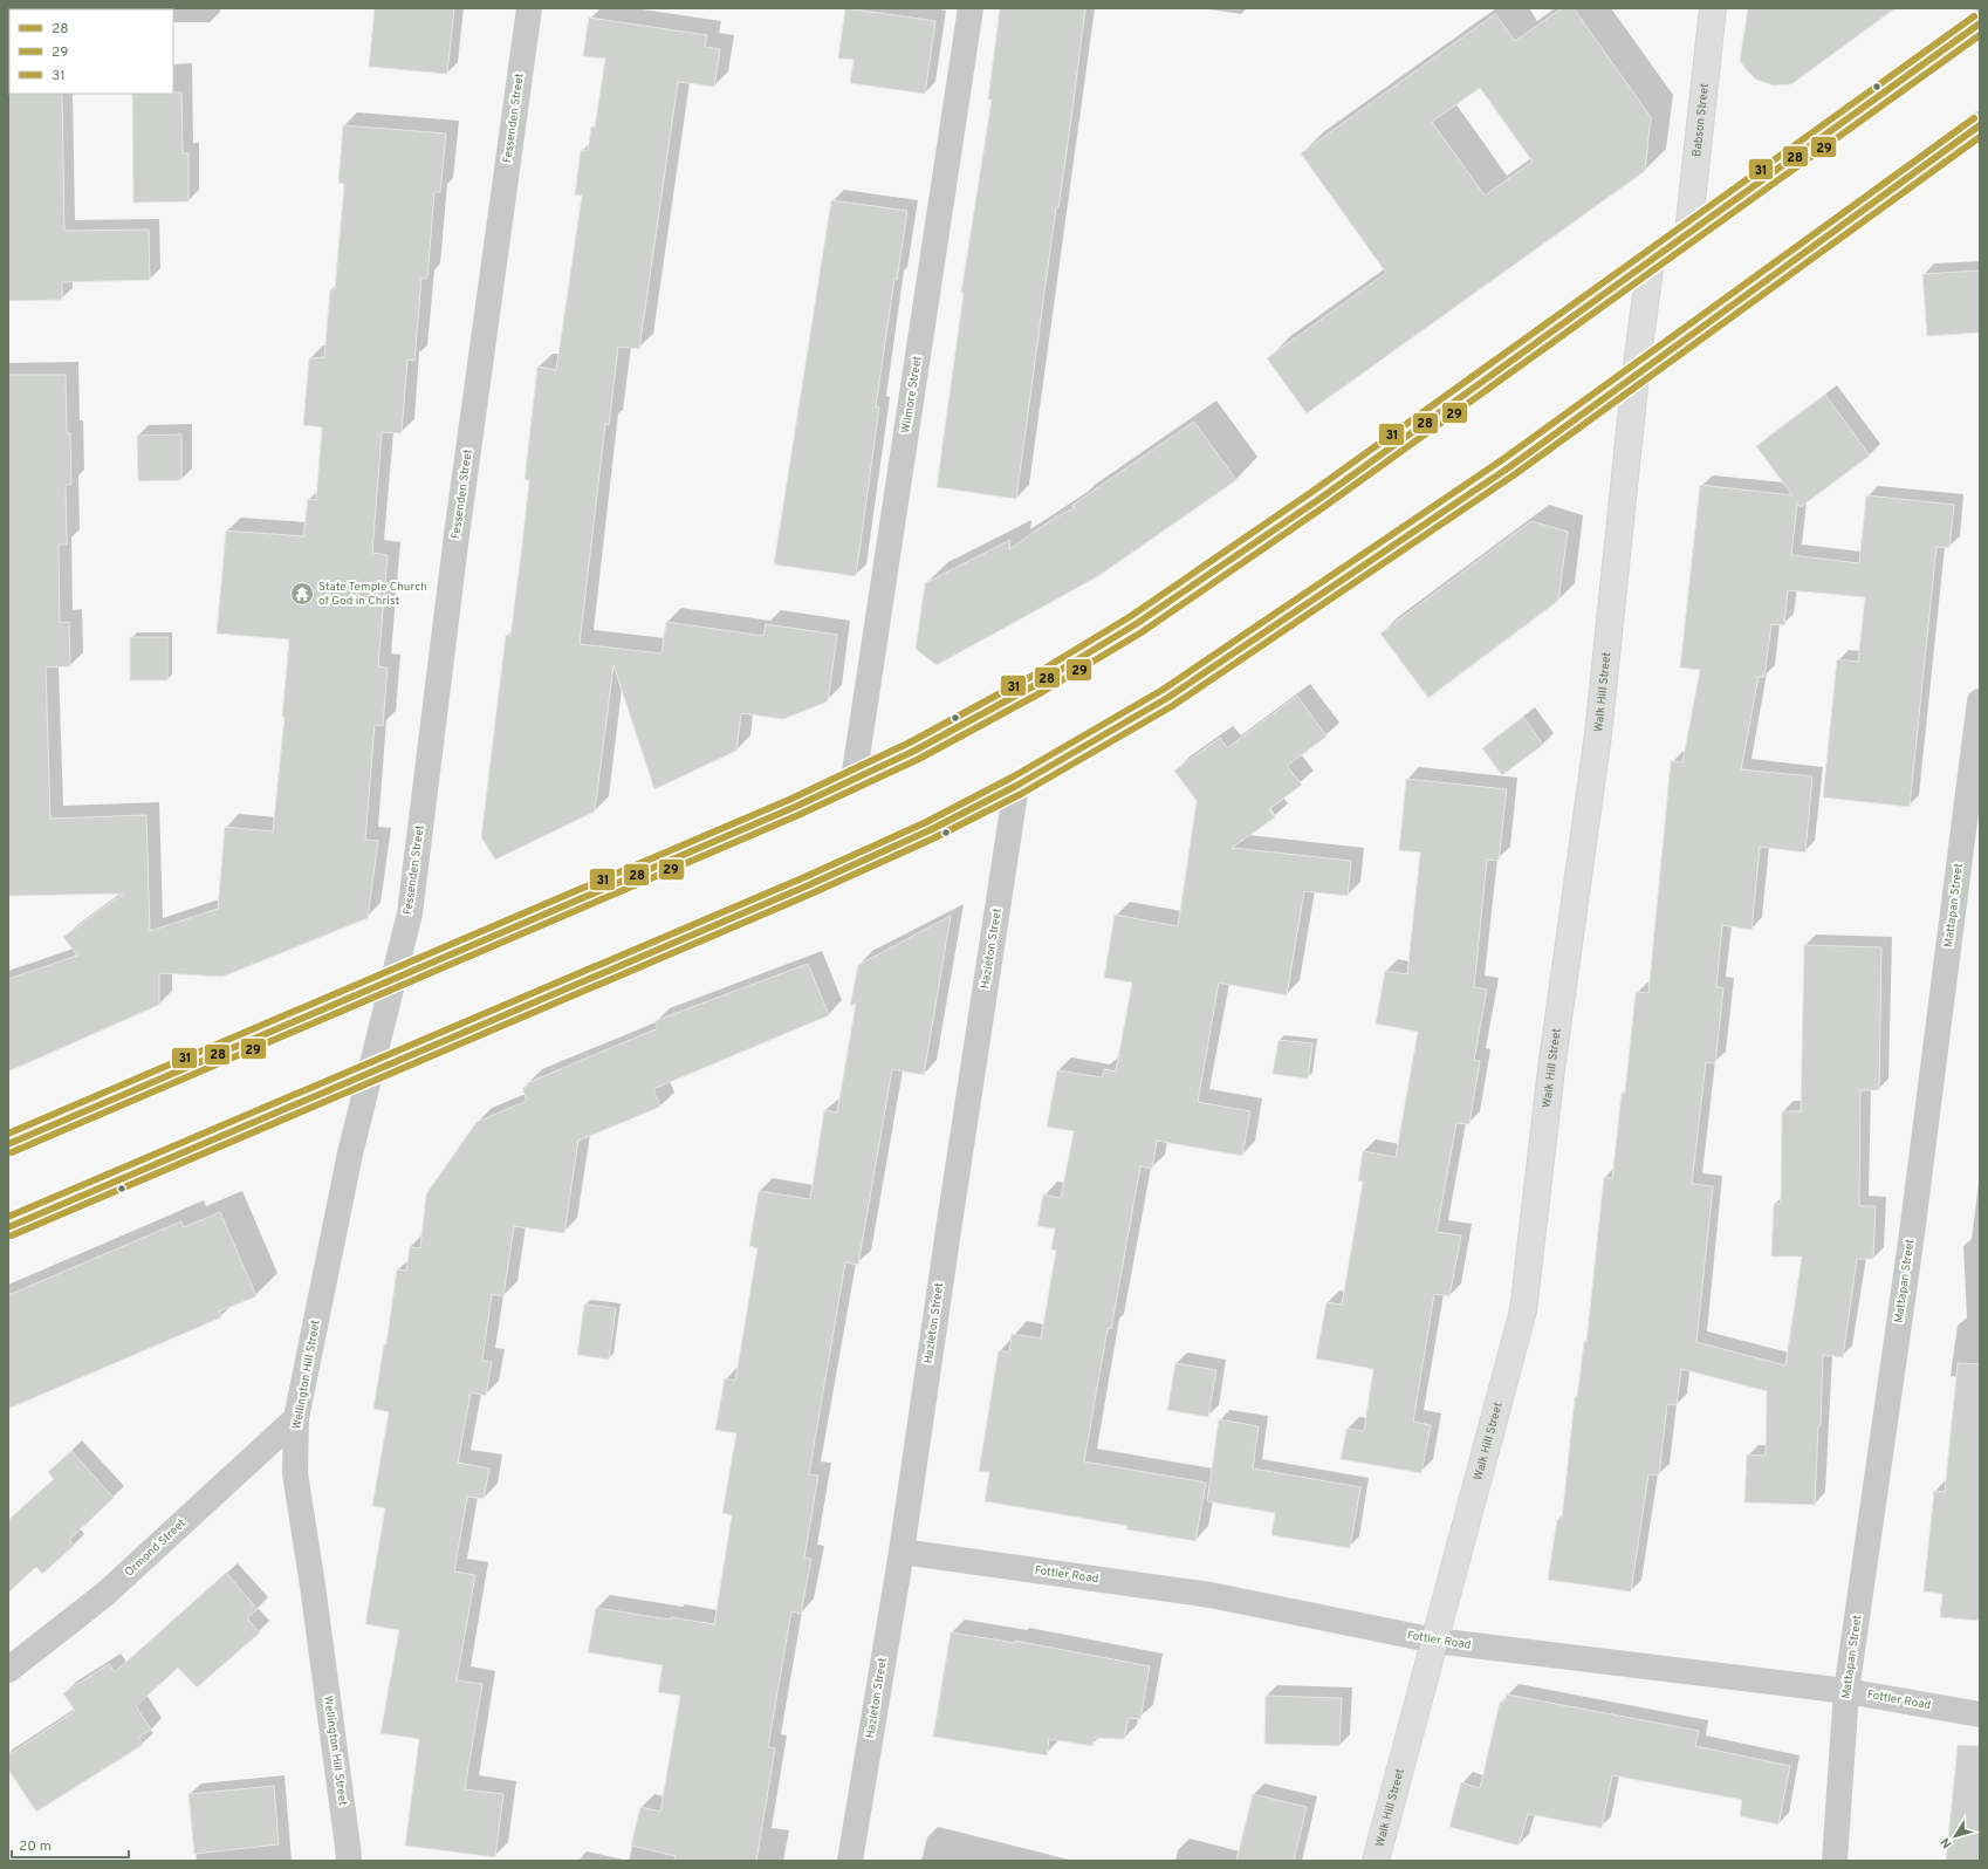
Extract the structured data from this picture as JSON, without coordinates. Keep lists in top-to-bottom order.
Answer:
{
  "streets": {
    "main road": ["Babson Street", "Walk Hill Street"],
    "street": [
      "Fessenden Street",
      "Wilmore Street",
      "Mattapan Street",
      "Hazleton Street",
      "Wellington Hill Street",
      "Ormond Street",
      "Fottler Road"
    ]
  },
  "crossings": [
    ["Fessenden Street", "Wellington Hill Street"],
    ["Walk Hill Street", "Fottler Road"],
    ["Mattapan Street", "Fottler Road"],
    ["Hazleton Street", "Fottler Road"],
    ["Wellington Hill Street", "Ormond Street"]
  ],
  "places": {
    "temple": ["State Temple Church of God in Christ"]
  },
  "lines": ["transit line 31", "transit line 28", "transit line 29"],
  "legend": ["28", "29", "31"],
  "scale_bar": "20 m",
  "north": "bottom left"
}
